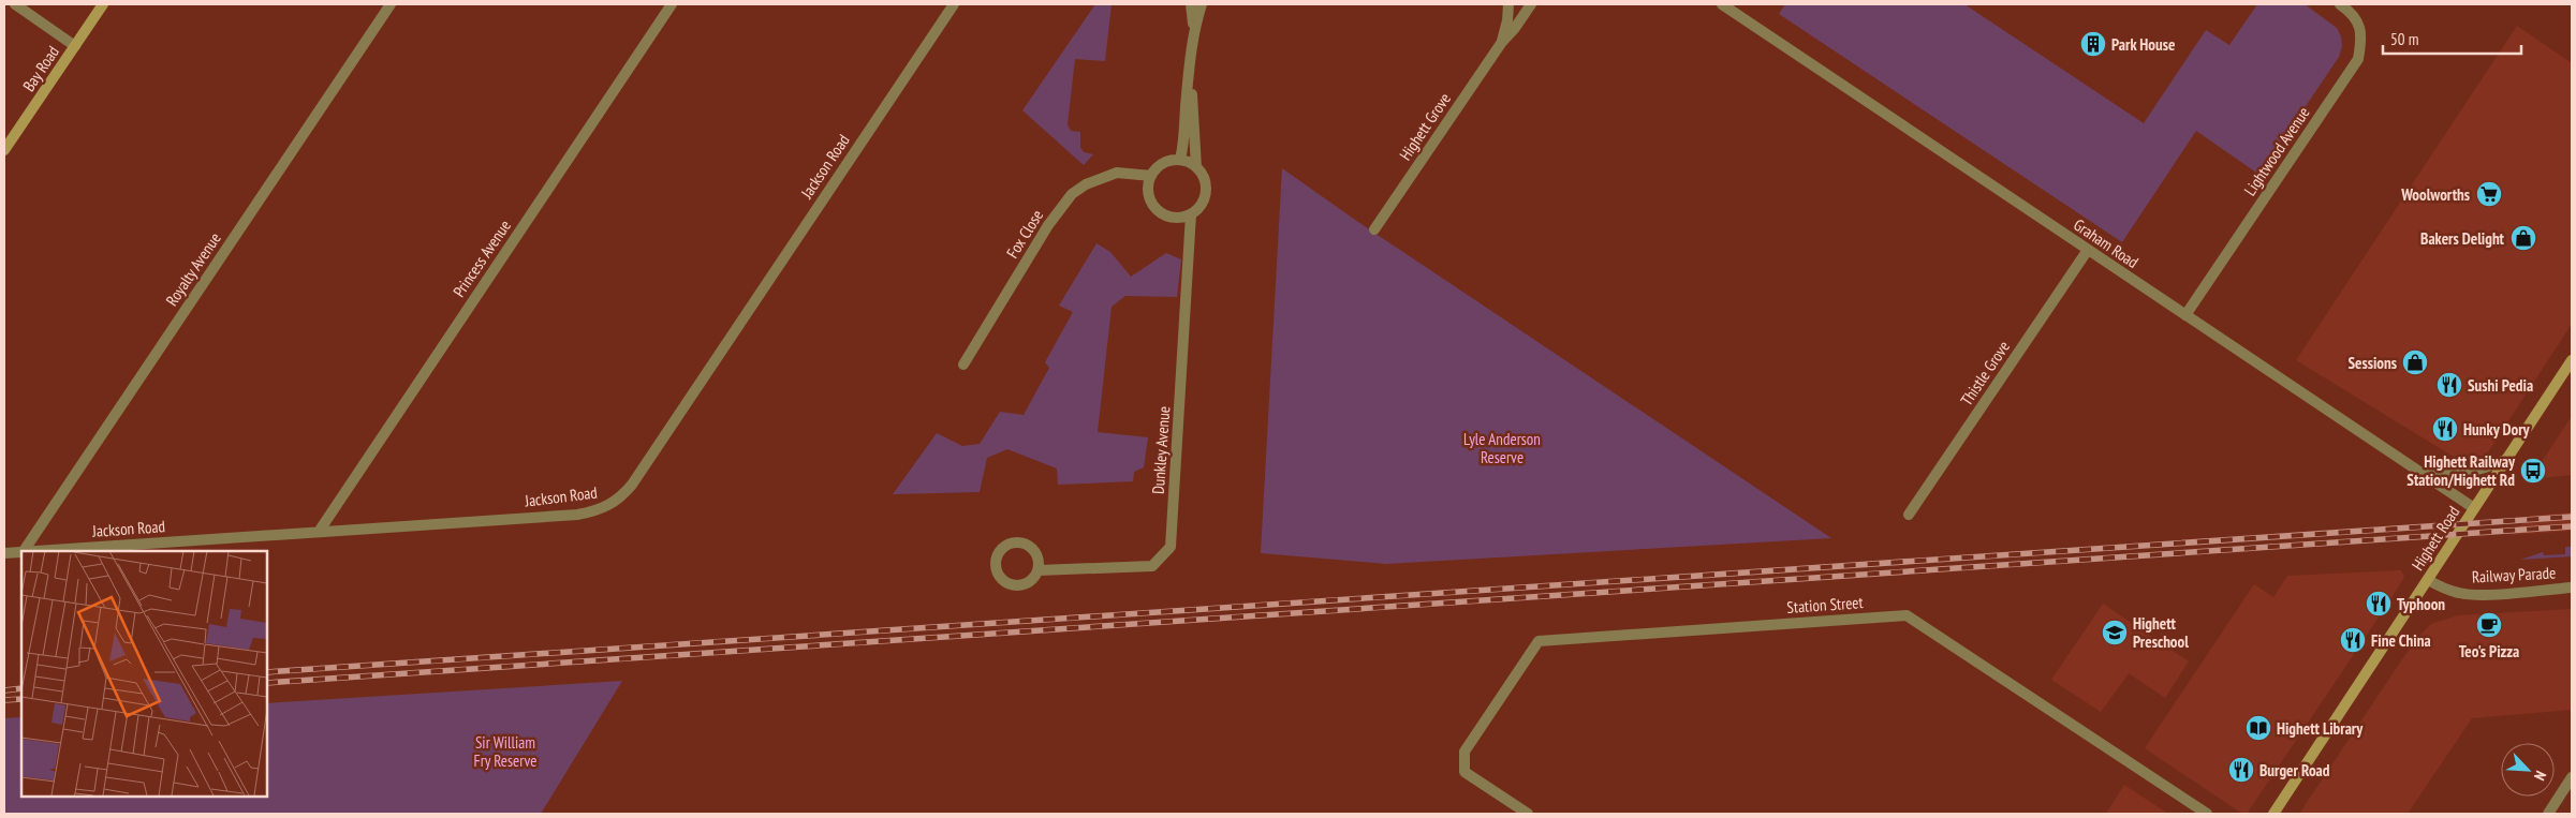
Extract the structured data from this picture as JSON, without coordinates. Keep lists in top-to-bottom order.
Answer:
{
  "streets": {
    "street": [
      "Bay Road",
      "Highett Grove",
      "Lightwood Avenue",
      "Jackson Road",
      "Fox Close",
      "Graham Road",
      "Princess Avenue",
      "Royalty Avenue",
      "Thistle Grove",
      "Dunkley Avenue",
      "Highett Road",
      "Railway Parade",
      "Station Street"
    ]
  },
  "crossings": [
    ["Lightwood Avenue", "Graham Road"],
    ["Jackson Road", "Princess Avenue"],
    ["Jackson Road", "Royalty Avenue"],
    ["Fox Close", "Dunkley Avenue"],
    ["Graham Road", "Thistle Grove"],
    ["Graham Road", "Highett Road"],
    ["Highett Road", "Railway Parade"]
  ],
  "parks": ["Lyle Anderson Reserve", "Sir William Fry Reserve"],
  "places": {
    "building": ["Park House"],
    "supermarket": ["Woolworths"],
    "shop": ["Bakers Delight", "Sessions"],
    "restaurant": [
      "Sushi Pedia",
      "Hunky Dory",
      "Typhoon",
      "Fine China",
      "Burger Road"
    ],
    "bus stop": ["Highett Railway Station/Highett Rd"],
    "cafe": ["Teo's Pizza"],
    "school or university": ["Highett Preschool"],
    "library": ["Highett Library"]
  },
  "scale_bar": "50 m",
  "north": "bottom right"
}
